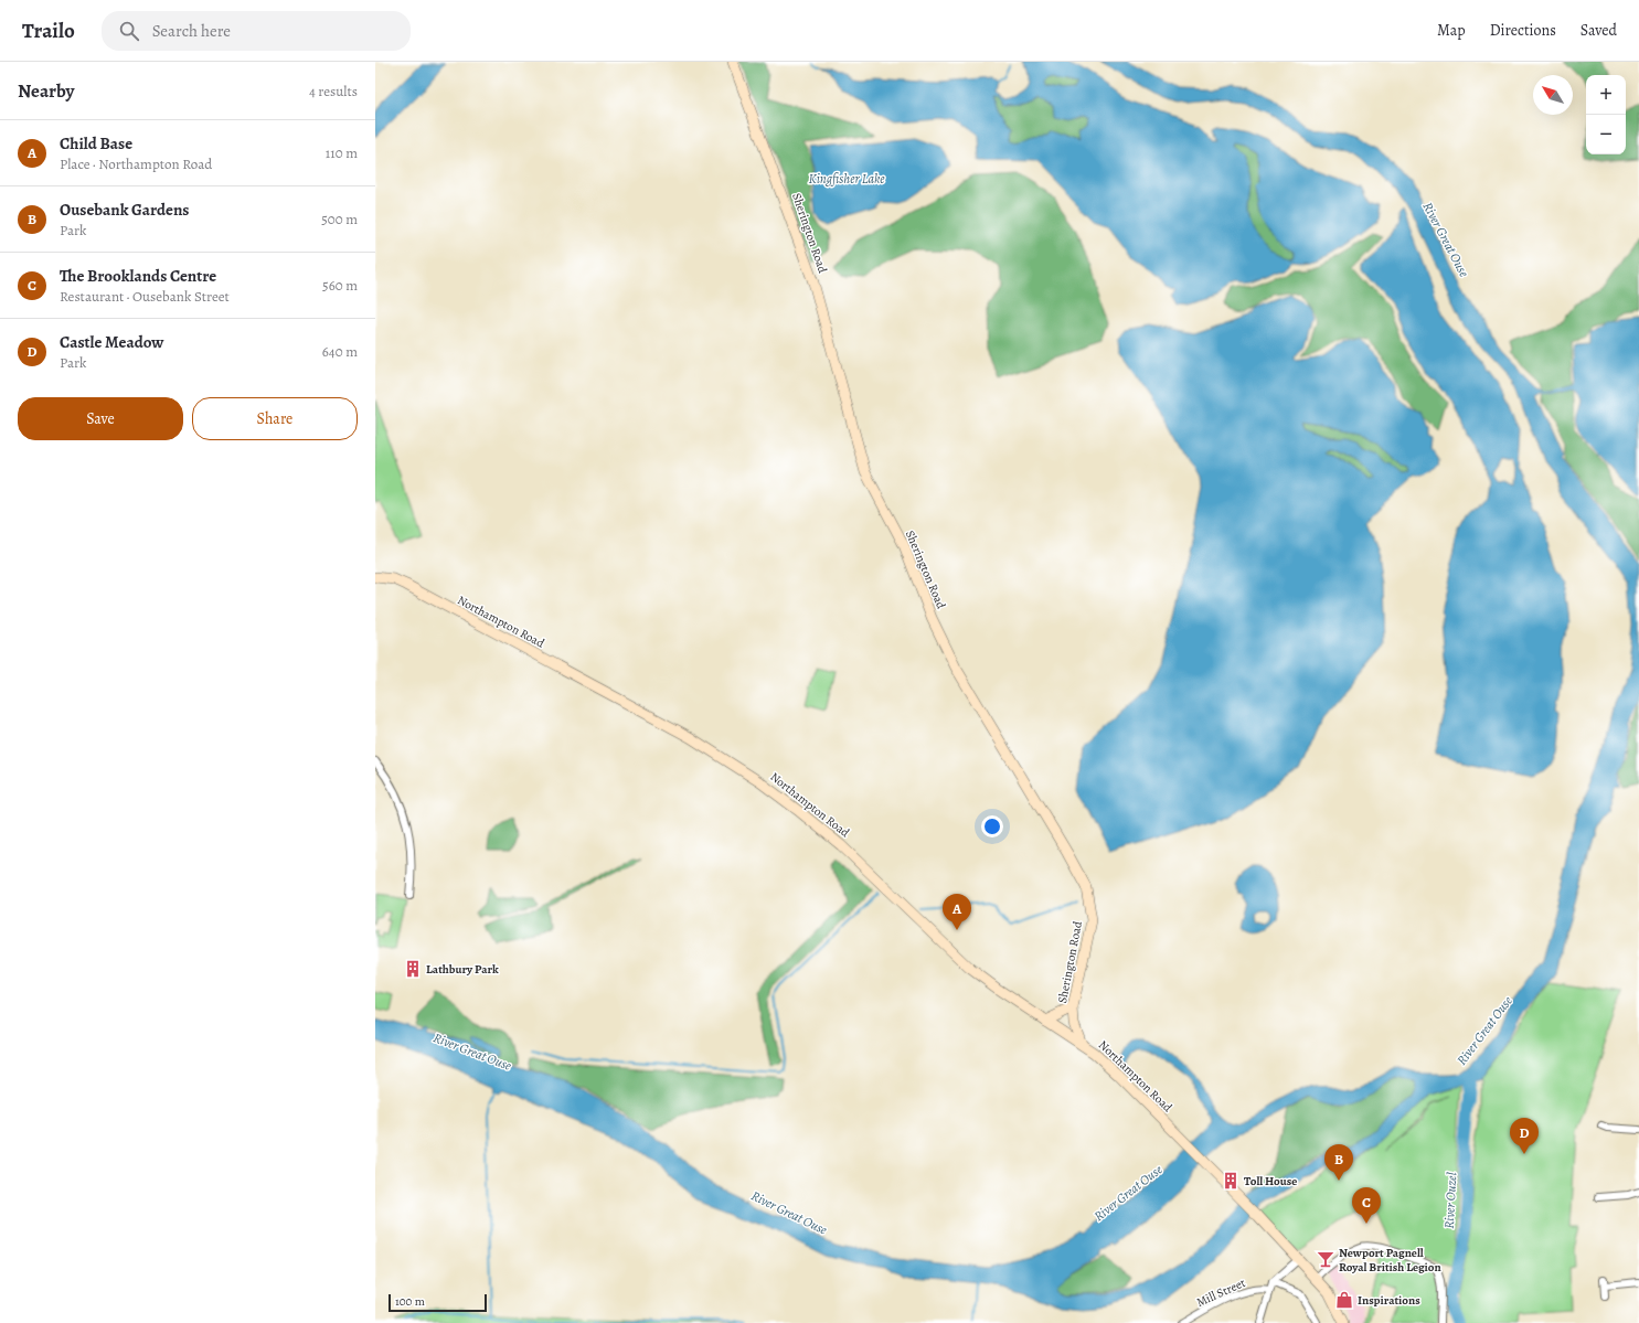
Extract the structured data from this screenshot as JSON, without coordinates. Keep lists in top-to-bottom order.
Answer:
{
  "streets": {
    "main road": ["Sherington Road", "Northampton Road"],
    "street": ["Mill Street"]
  },
  "crossings": [
    ["Sherington Road", "Northampton Road"]
  ],
  "water": ["Kingfisher Lake", "River Great Ouse", "River Ouzel"],
  "places": {
    "building": ["Lathbury Park", "Toll House"],
    "bar": ["Newport Pagnell Royal British Legion"],
    "shop": ["Inspirations"]
  },
  "scale_bar": "100 m",
  "north": "top left",
  "page": {
    "header": "Trailo",
    "search": "Search here",
    "nav": ["Map", "Directions", "Saved"],
    "heading": ["Nearby", "4 results"],
    "map_buttons": ["+", "−"],
    "list": [
      {
        "mark": "A",
        "name": "Child Base",
        "note": "Place · Northampton Road",
        "value": "110 m"
      },
      {
        "mark": "B",
        "name": "Ousebank Gardens",
        "note": "Park",
        "value": "500 m"
      },
      {
        "mark": "C",
        "name": "The Brooklands Centre",
        "note": "Restaurant · Ousebank Street",
        "value": "560 m"
      },
      {
        "mark": "D",
        "name": "Castle Meadow",
        "note": "Park",
        "value": "640 m"
      }
    ],
    "buttons": ["Save", "Share"],
    "pins": [
      "A",
      "D",
      "B",
      "C"
    ],
    "scale": "100 m"
  }
}
